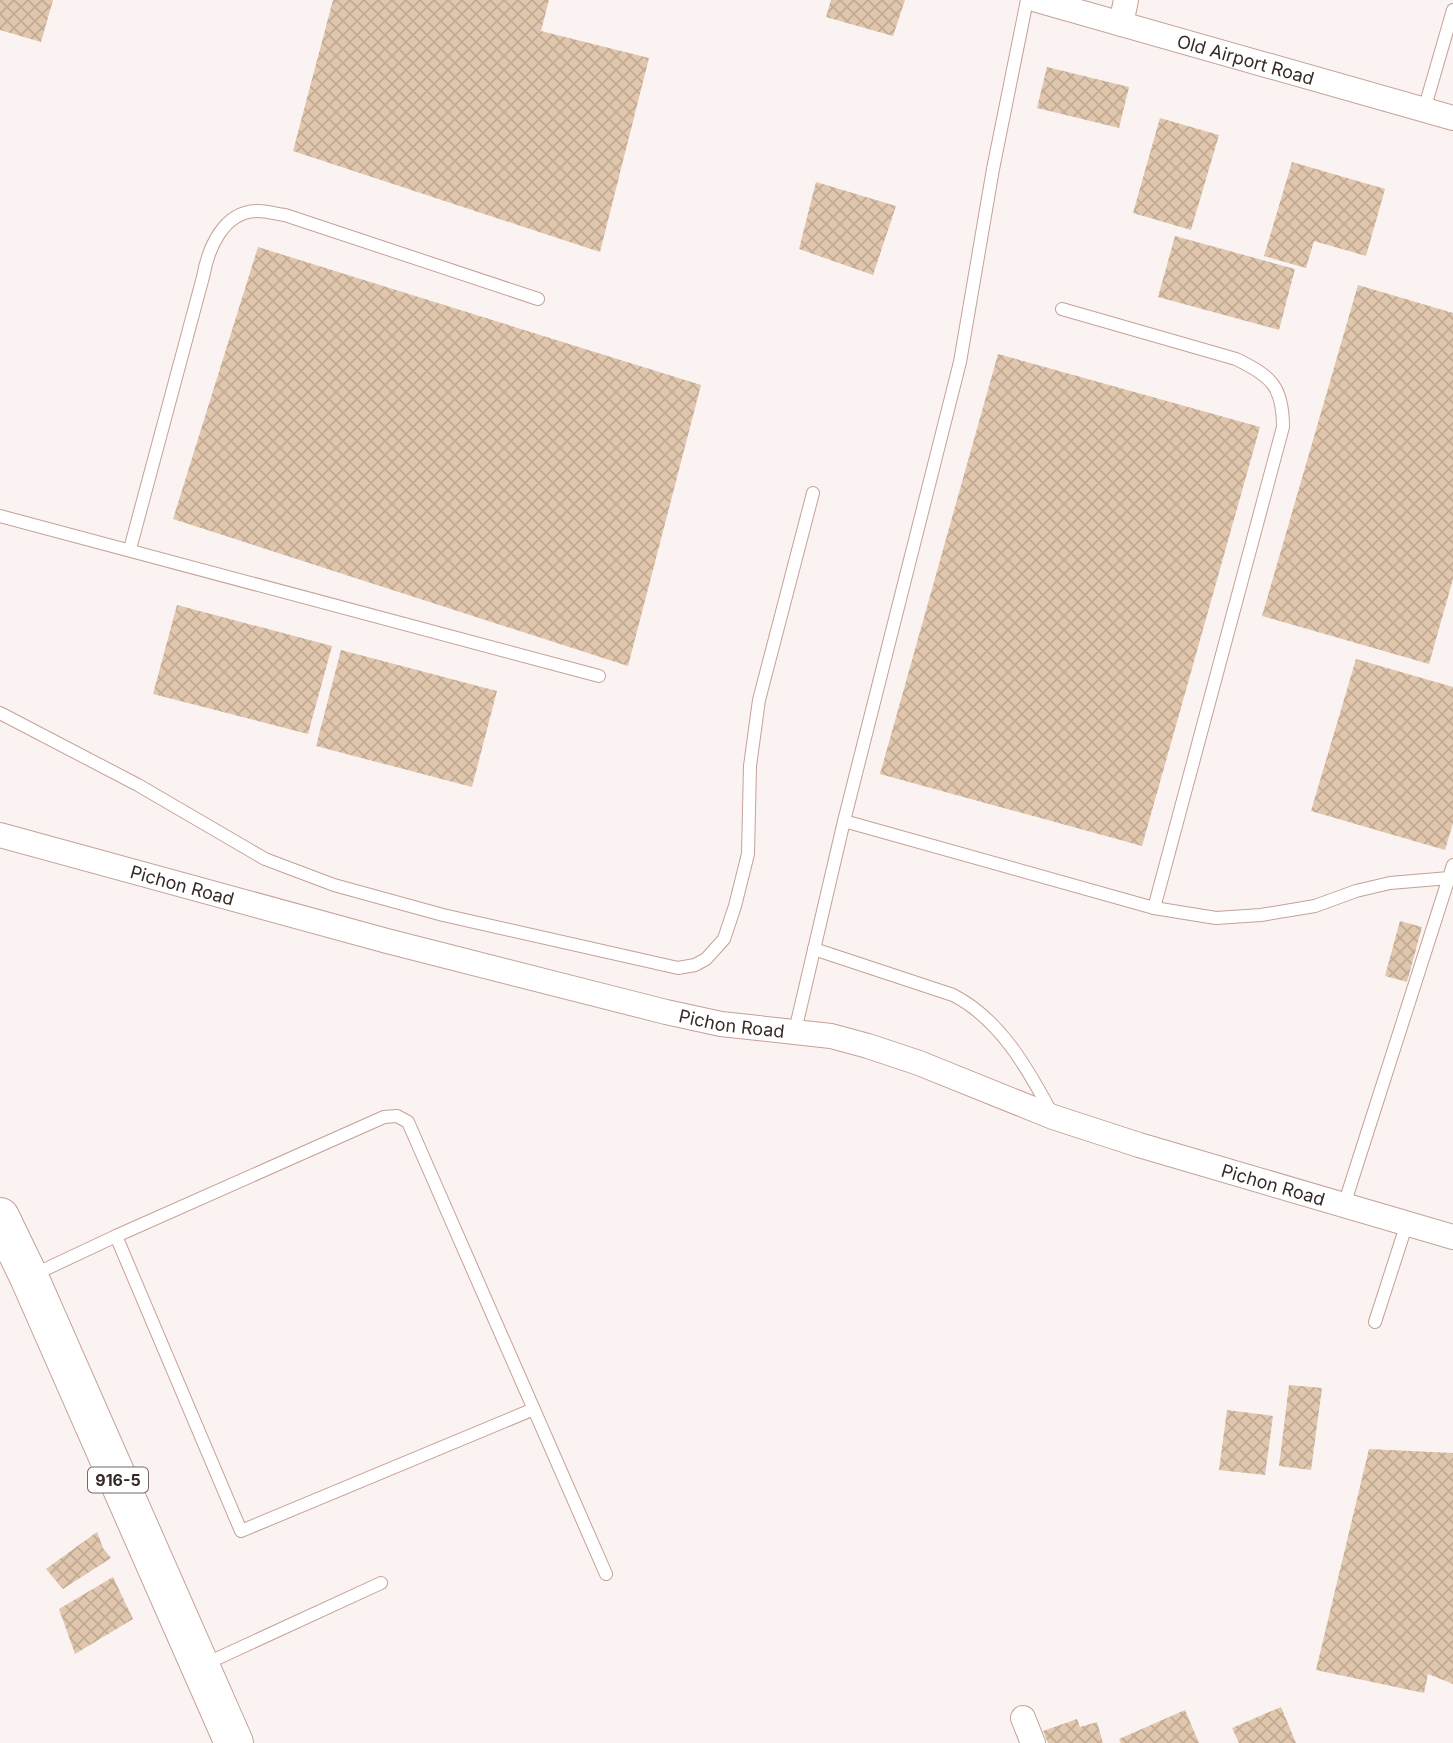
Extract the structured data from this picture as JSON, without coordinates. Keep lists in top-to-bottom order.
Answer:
{
  "streets": {
    "main road": ["916-5"],
    "street": ["Old Airport Road", "Pichon Road"]
  }
}
